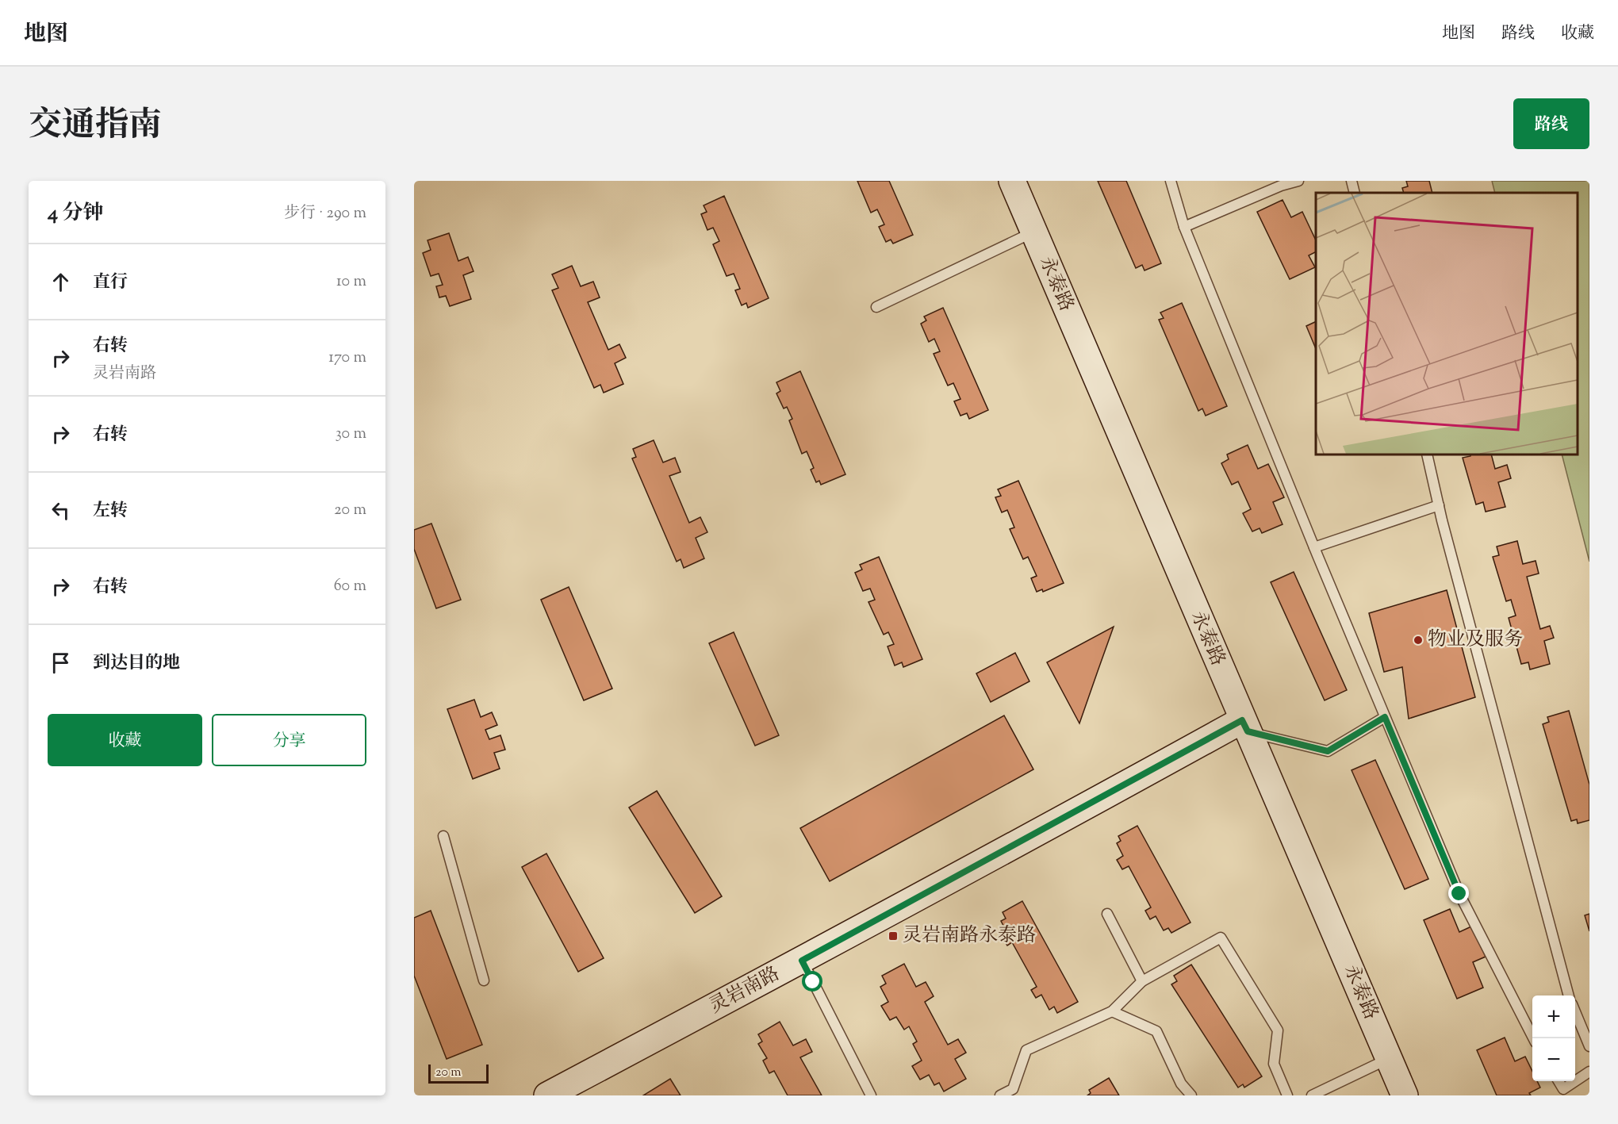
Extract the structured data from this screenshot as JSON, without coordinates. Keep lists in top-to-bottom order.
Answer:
{
  "streets": {
    "street": ["永泰路", "灵岩南路"]
  },
  "crossings": [
    ["永泰路", "灵岩南路"]
  ],
  "places": {
    "other": ["物业及服务"],
    "transit": ["灵岩南路永泰路"]
  },
  "scale_bar": "20 m",
  "page": {
    "header": "地图",
    "nav": ["地图", "路线", "收藏"],
    "title": "交通指南",
    "buttons": [
      "路线",
      ["收藏", "分享"]
    ],
    "heading": ["4 分钟", "步行 · 290 m"],
    "list": [
      ["直行", "10 m"],
      ["右转", "灵岩南路", "170 m"],
      ["右转", "30 m"],
      ["左转", "20 m"],
      ["右转", "60 m"],
      "到达目的地"
    ],
    "map_buttons": ["+", "−"],
    "scale": "20 m"
  }
}
